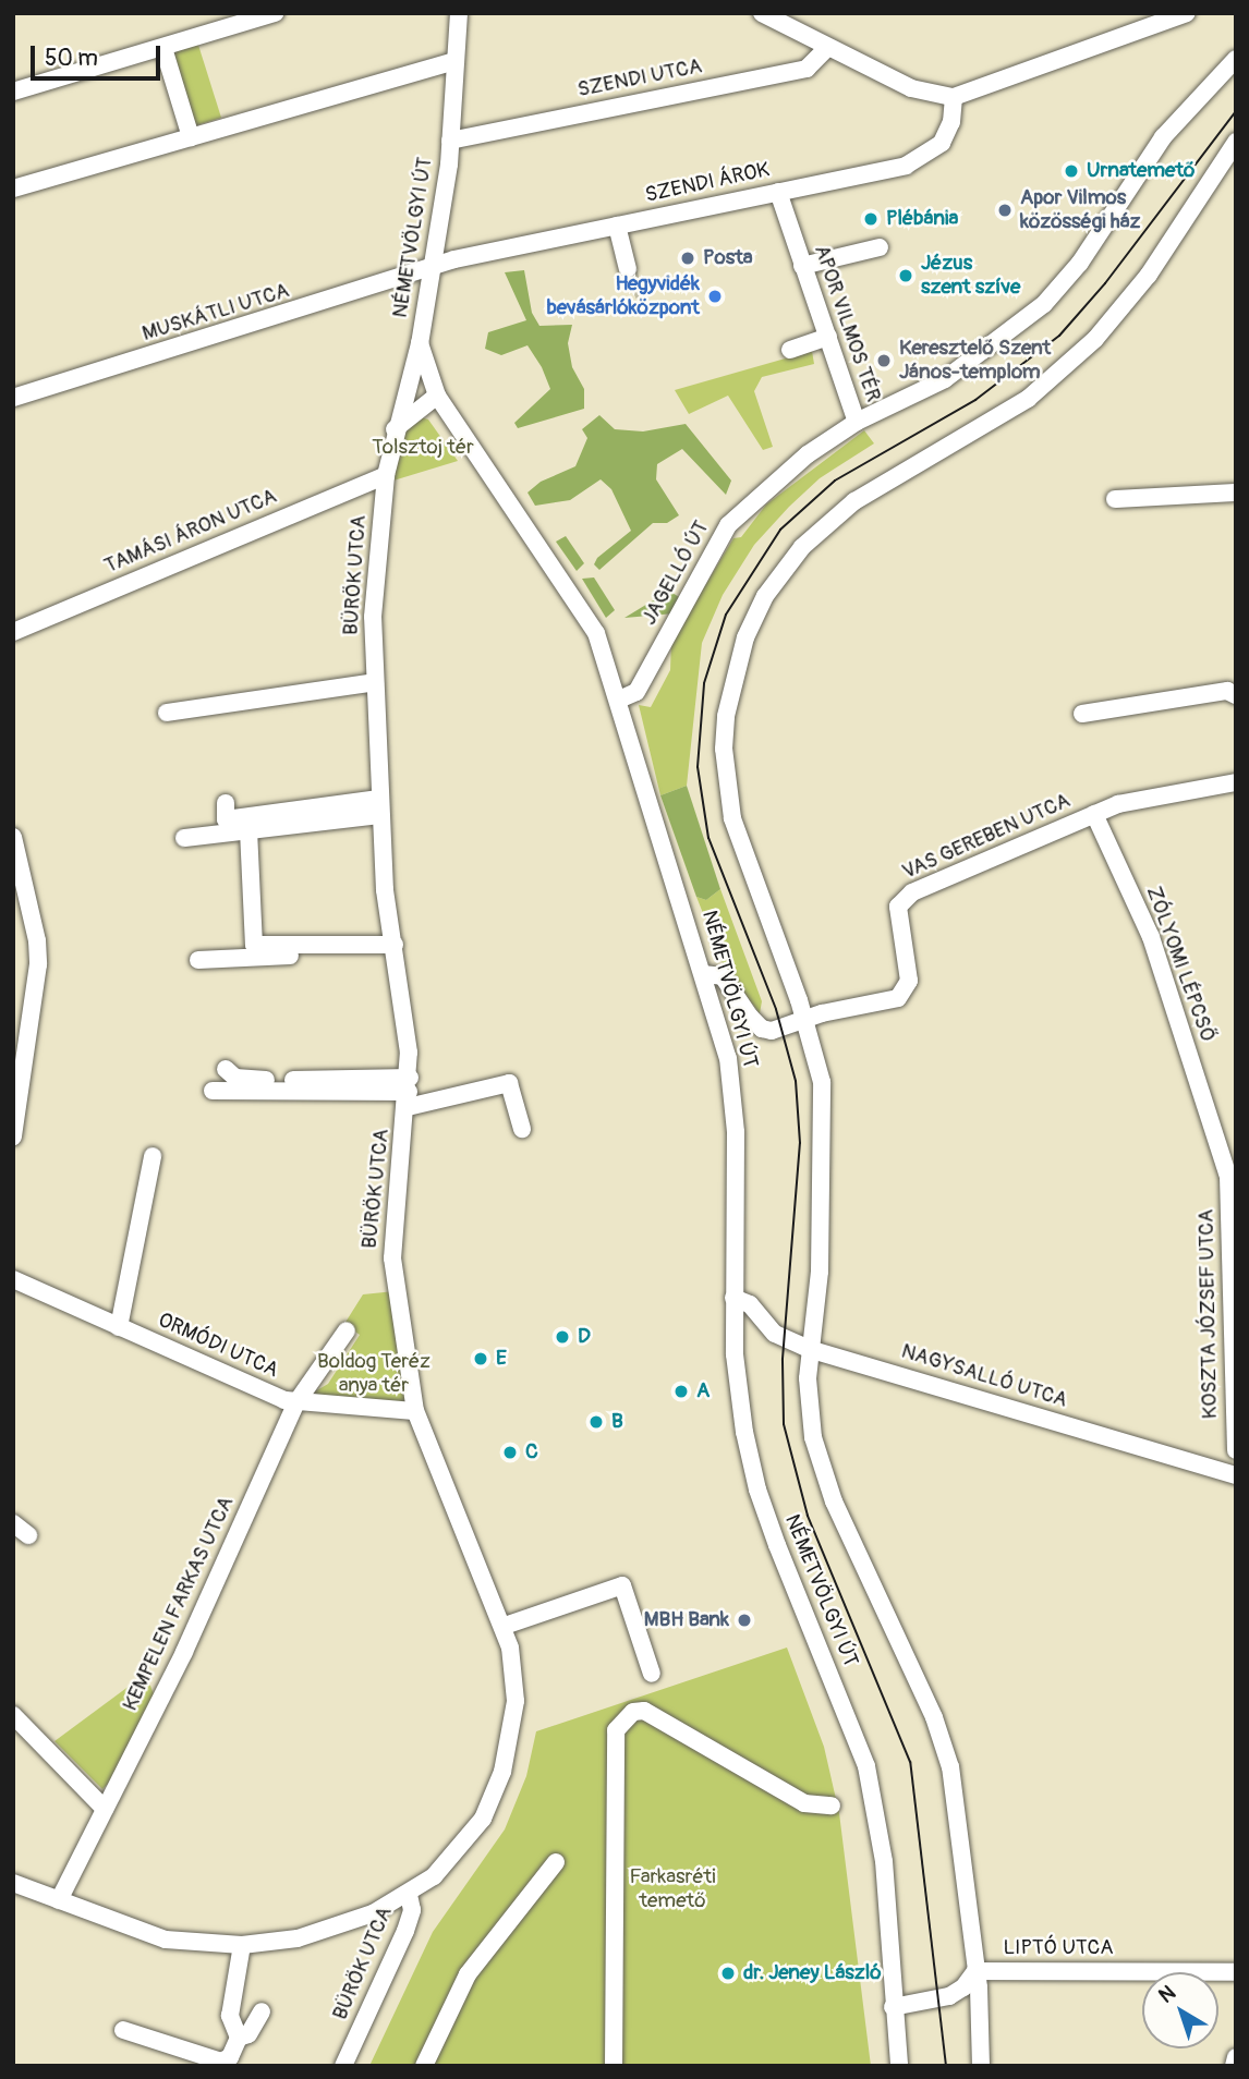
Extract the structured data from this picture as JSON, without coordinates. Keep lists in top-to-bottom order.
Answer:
{
  "streets": {
    "street": [
      "SZENDI UTCA",
      "SZENDI ÁROK",
      "NÉMETVÖLGYI ÚT",
      "MUSKÁTLI UTCA",
      "APOR VILMOS TÉR",
      "TAMÁSI ÁRON UTCA",
      "JAGELLÓ ÚT",
      "BÜRÖK UTCA",
      "VAS GEREBEN UTCA",
      "ZÓLYOMI LÉPCSŐ",
      "KOSZTA JÓZSEF UTCA",
      "ORMÓDI UTCA",
      "NAGYSALLÓ UTCA",
      "KEMPELEN FARKAS UTCA",
      "LIPTÓ UTCA"
    ]
  },
  "crossings": [
    ["SZENDI UTCA", "NÉMETVÖLGYI ÚT"],
    ["SZENDI ÁROK", "NÉMETVÖLGYI ÚT"],
    ["SZENDI ÁROK", "MUSKÁTLI UTCA"],
    ["SZENDI ÁROK", "APOR VILMOS TÉR"],
    ["NÉMETVÖLGYI ÚT", "MUSKÁTLI UTCA"],
    ["NÉMETVÖLGYI ÚT", "JAGELLÓ ÚT"],
    ["NÉMETVÖLGYI ÚT", "BÜRÖK UTCA"],
    ["NÉMETVÖLGYI ÚT", "VAS GEREBEN UTCA"],
    ["NÉMETVÖLGYI ÚT", "NAGYSALLÓ UTCA"],
    ["NÉMETVÖLGYI ÚT", "LIPTÓ UTCA"],
    ["APOR VILMOS TÉR", "JAGELLÓ ÚT"],
    ["TAMÁSI ÁRON UTCA", "BÜRÖK UTCA"],
    ["BÜRÖK UTCA", "ORMÓDI UTCA"],
    ["VAS GEREBEN UTCA", "ZÓLYOMI LÉPCSŐ"],
    ["ZÓLYOMI LÉPCSŐ", "KOSZTA JÓZSEF UTCA"],
    ["ORMÓDI UTCA", "KEMPELEN FARKAS UTCA"]
  ],
  "parks": ["Tolsztoj tér", "Boldog Teréz anya tér", "Farkasréti temető"],
  "places": [
    "Urnatemető",
    "Apor Vilmos közösségi ház",
    "Plébánia",
    "Posta",
    "Jézus szent szíve",
    "Hegyvidék bevásárlóközpont",
    "Keresztelő Szent János-templom",
    "D",
    "E",
    "A",
    "B",
    "C",
    "MBH Bank",
    "dr. Jeney László"
  ],
  "scale_bar": "50 m",
  "north": "top left"
}
